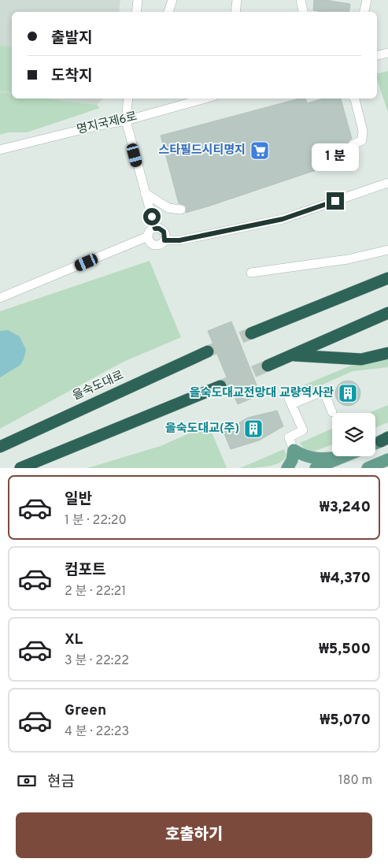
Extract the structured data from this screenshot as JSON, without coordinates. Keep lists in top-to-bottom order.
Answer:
{
  "streets": {
    "highway": ["을숙도대로"],
    "street": ["명지국제6로"]
  },
  "places": {
    "supermarket": ["스타필드시티명지"],
    "building": ["을숙도대교전망대 교량역사관", "을숙도대교(주)"]
  },
  "page": {
    "banner": ["출발지", "도착지"],
    "bubble": "1 분",
    "list": [
      {
        "name": "일반",
        "note": "1 분 · 22:20",
        "value": "₩3,240"
      },
      {
        "name": "컴포트",
        "note": "2 분 · 22:21",
        "value": "₩4,370"
      },
      {
        "name": "XL",
        "note": "3 분 · 22:22",
        "value": "₩5,500"
      },
      {
        "name": "Green",
        "note": "4 분 · 22:23",
        "value": "₩5,070"
      }
    ],
    "pay": ["현금", "180 m"],
    "buttons": "호출하기"
  }
}
